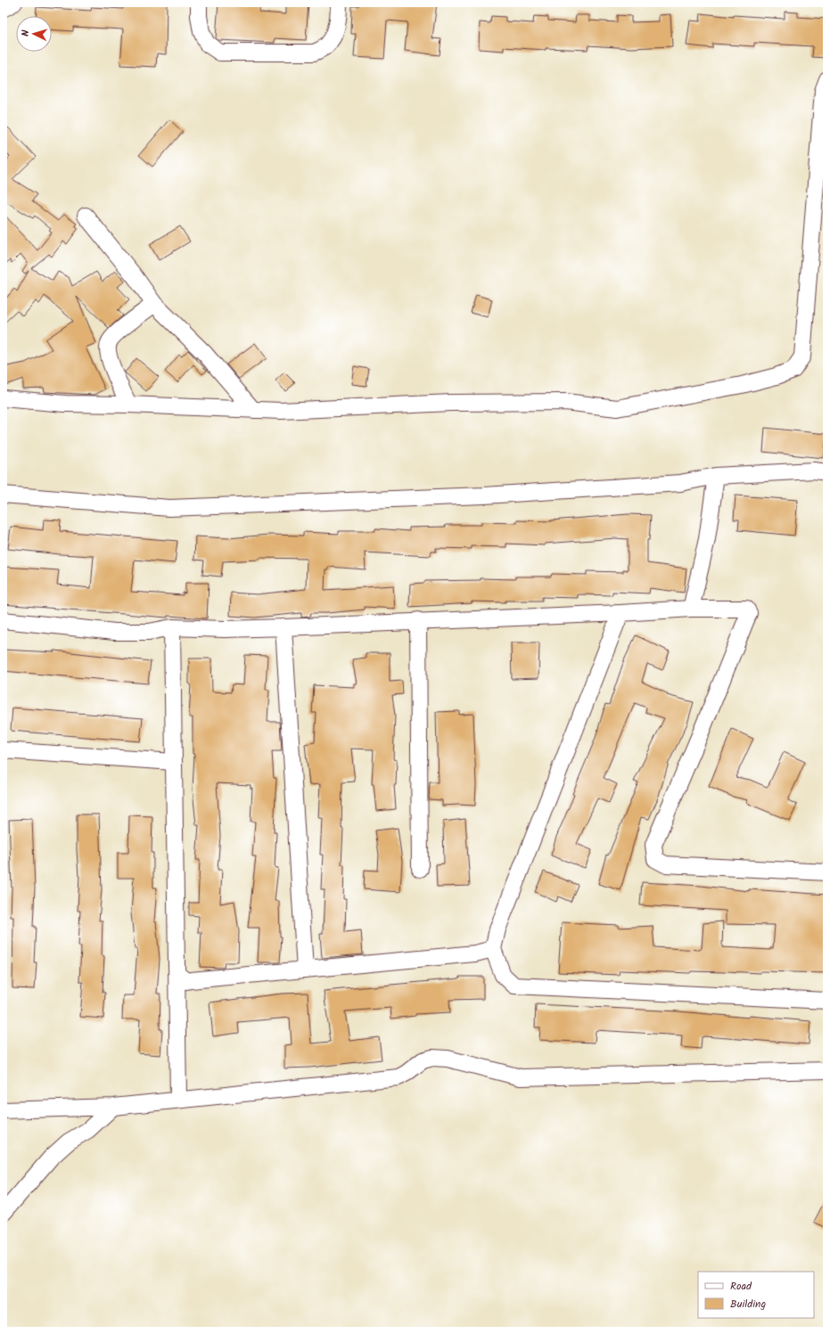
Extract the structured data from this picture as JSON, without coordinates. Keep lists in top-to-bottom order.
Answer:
{
  "legend": ["Road", "Building"],
  "north": "left"
}
